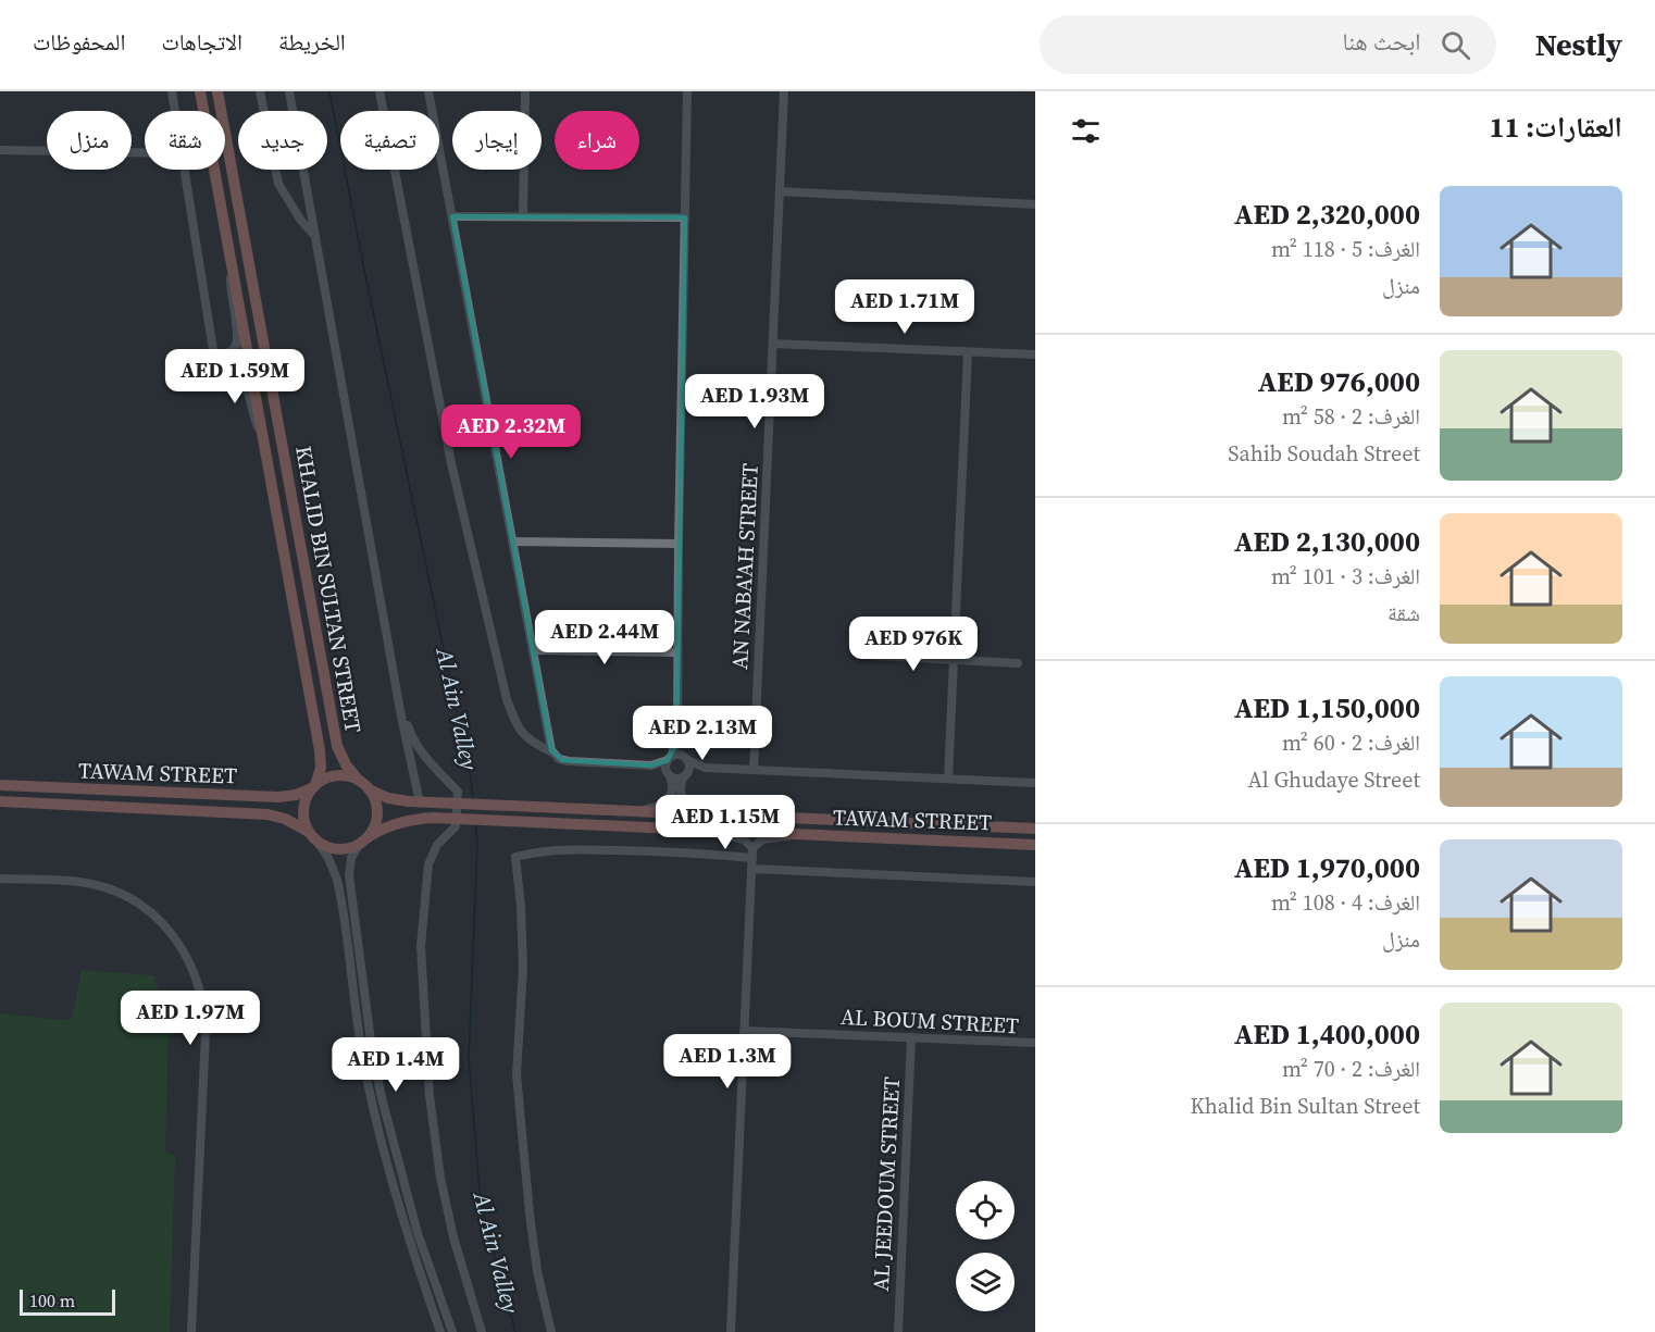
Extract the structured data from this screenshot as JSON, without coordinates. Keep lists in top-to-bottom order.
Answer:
{
  "streets": {
    "main road": ["KHALID BIN SULTAN STREET", "TAWAM STREET"],
    "street": ["AN NABA'AH STREET", "AL BOUM STREET", "AL JEEDOUM STREET"]
  },
  "crossings": [
    ["KHALID BIN SULTAN STREET", "TAWAM STREET"],
    ["AL BOUM STREET", "AL JEEDOUM STREET"]
  ],
  "water": ["Al Ain Valley"],
  "scale_bar": "100 m",
  "page": {
    "header": "Nestly",
    "search": "ابحث هنا",
    "nav": ["الخريطة", "الاتجاهات", "المحفوظات"],
    "heading": "العقارات: 11",
    "chip": [
      "شراء",
      "إيجار",
      "تصفية",
      "جديد",
      "شقة",
      "منزل"
    ],
    "list": [
      {
        "name": "AED 2,320,000",
        "note": "الغرف: 5 · 118 m² · منزل"
      },
      {
        "name": "AED 976,000",
        "note": "الغرف: 2 · 58 m² · Sahib Soudah Street"
      },
      {
        "name": "AED 2,130,000",
        "note": "الغرف: 3 · 101 m² · شقة"
      },
      {
        "name": "AED 1,150,000",
        "note": "الغرف: 2 · 60 m² · Al Ghudaye Street"
      },
      {
        "name": "AED 1,970,000",
        "note": "الغرف: 4 · 108 m² · منزل"
      },
      {
        "name": "AED 1,400,000",
        "note": "الغرف: 2 · 70 m² · Khalid Bin Sultan Street"
      }
    ],
    "price": [
      "AED 1.71M",
      "AED 1.59M",
      "AED 1.93M",
      "AED 2.32M",
      "AED 2.44M",
      "AED 976K",
      "AED 2.13M",
      "AED 1.15M",
      "AED 1.97M",
      "AED 1.3M",
      "AED 1.4M"
    ],
    "scale": "100 m"
  }
}
